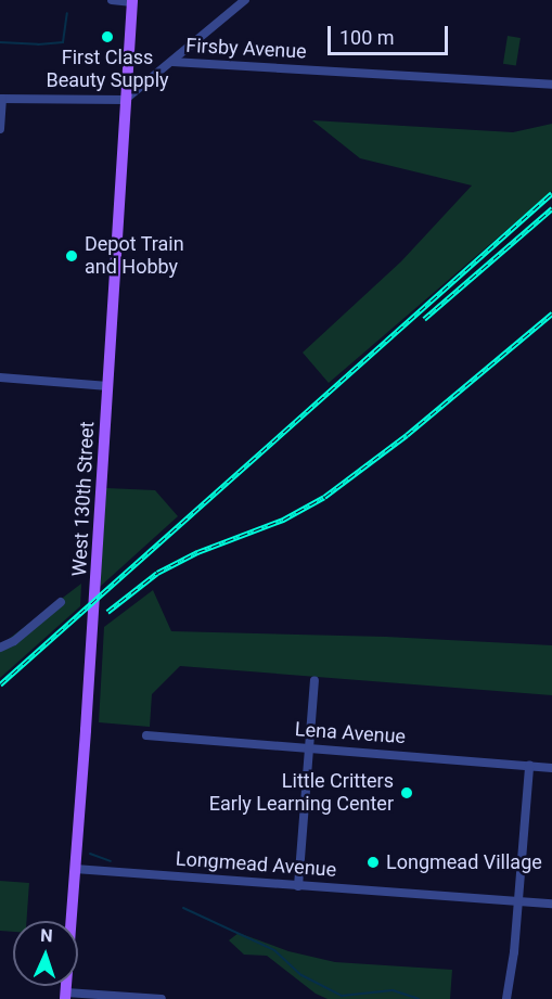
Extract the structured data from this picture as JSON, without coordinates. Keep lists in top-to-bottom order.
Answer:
{
  "streets": {
    "main road": ["West 130th Street"],
    "street": ["Firsby Avenue", "Lena Avenue", "Longmead Avenue"]
  },
  "crossings": [
    ["West 130th Street", "Longmead Avenue"]
  ],
  "places": [
    "First Class Beauty Supply",
    "Depot Train and Hobby",
    "Little Critters Early Learning Center",
    "Longmead Village"
  ],
  "scale_bar": "100 m",
  "north": "top"
}
